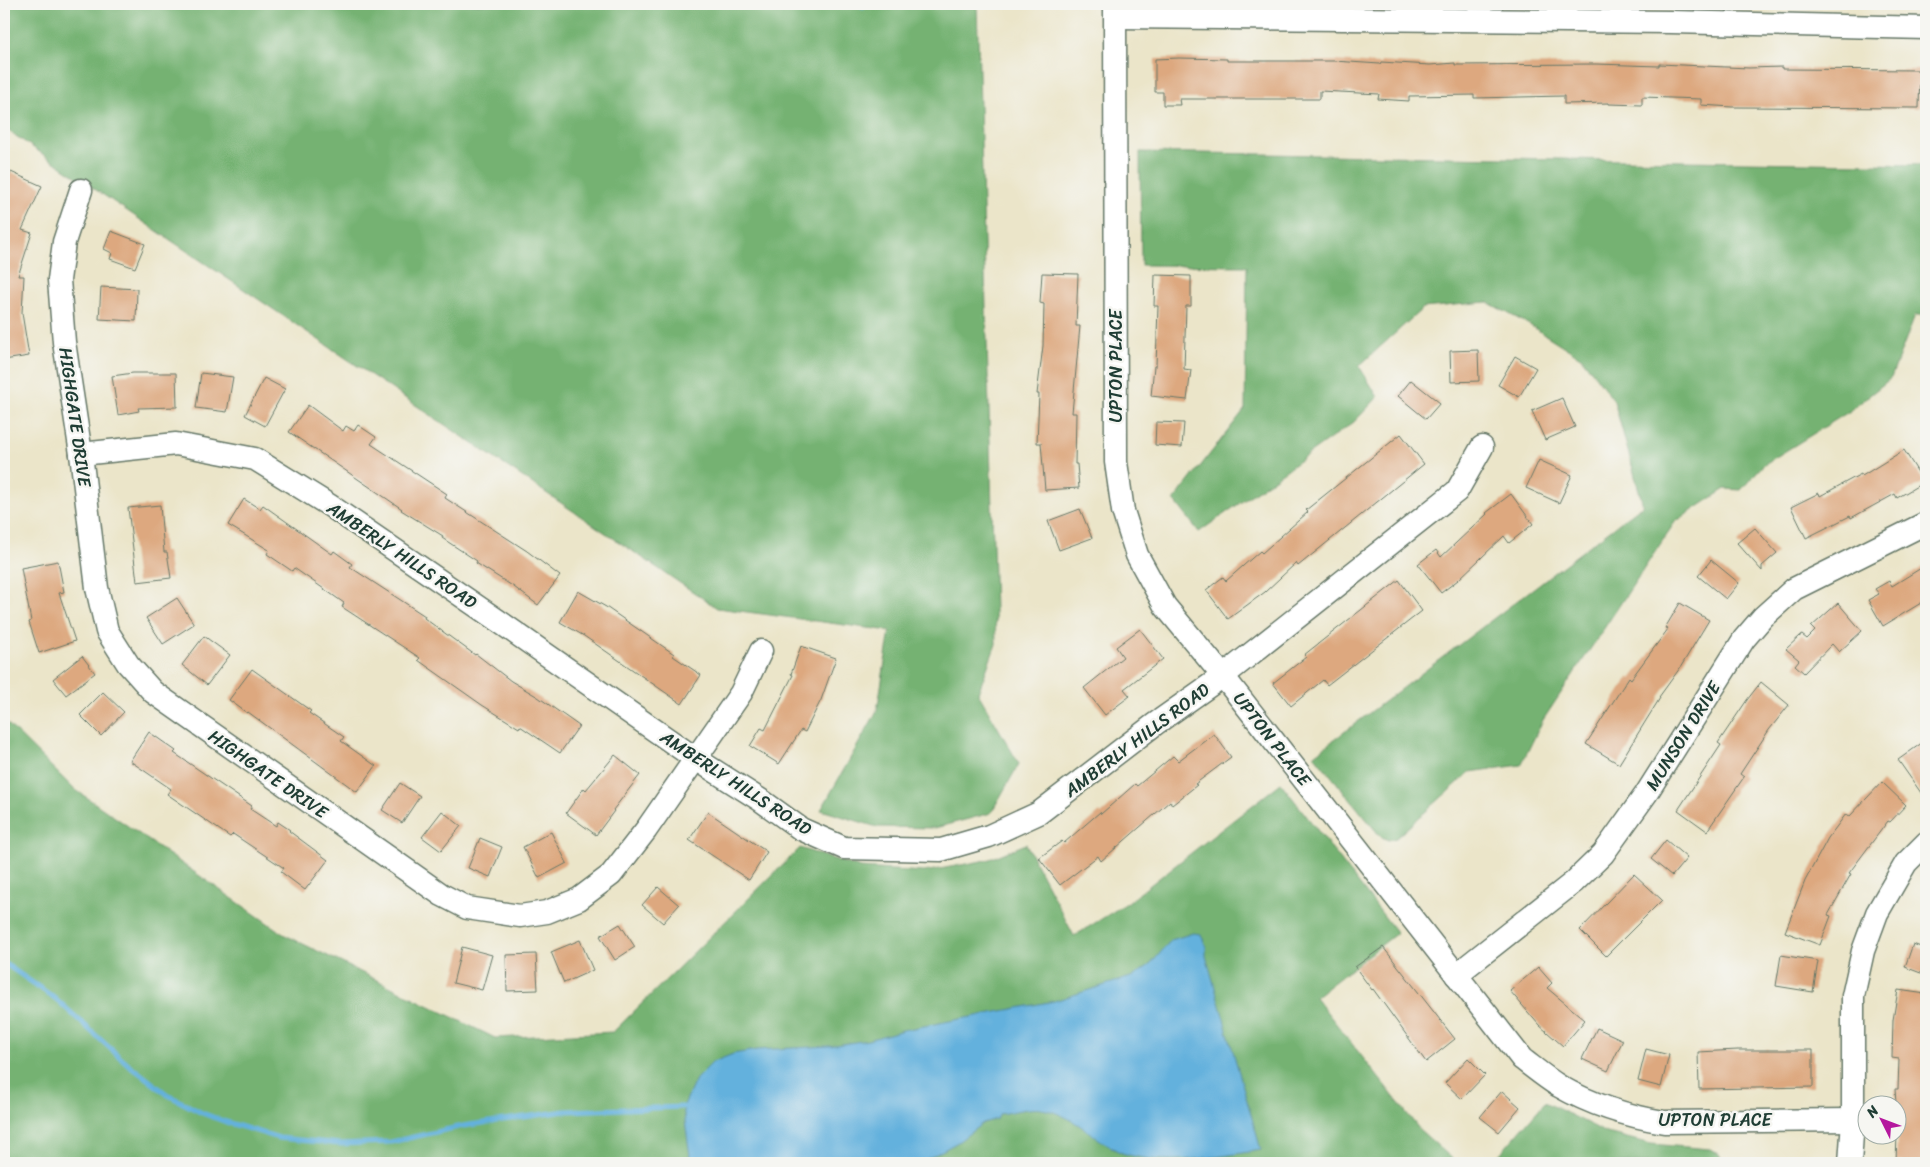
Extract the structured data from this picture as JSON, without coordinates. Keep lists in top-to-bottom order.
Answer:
{
  "streets": {
    "street": [
      "UPTON PLACE",
      "HIGHGATE DRIVE",
      "AMBERLY HILLS ROAD",
      "MUNSON DRIVE"
    ]
  },
  "crossings": [
    ["UPTON PLACE", "AMBERLY HILLS ROAD"],
    ["UPTON PLACE", "MUNSON DRIVE"],
    ["HIGHGATE DRIVE", "AMBERLY HILLS ROAD"]
  ],
  "north": "top left"
}
